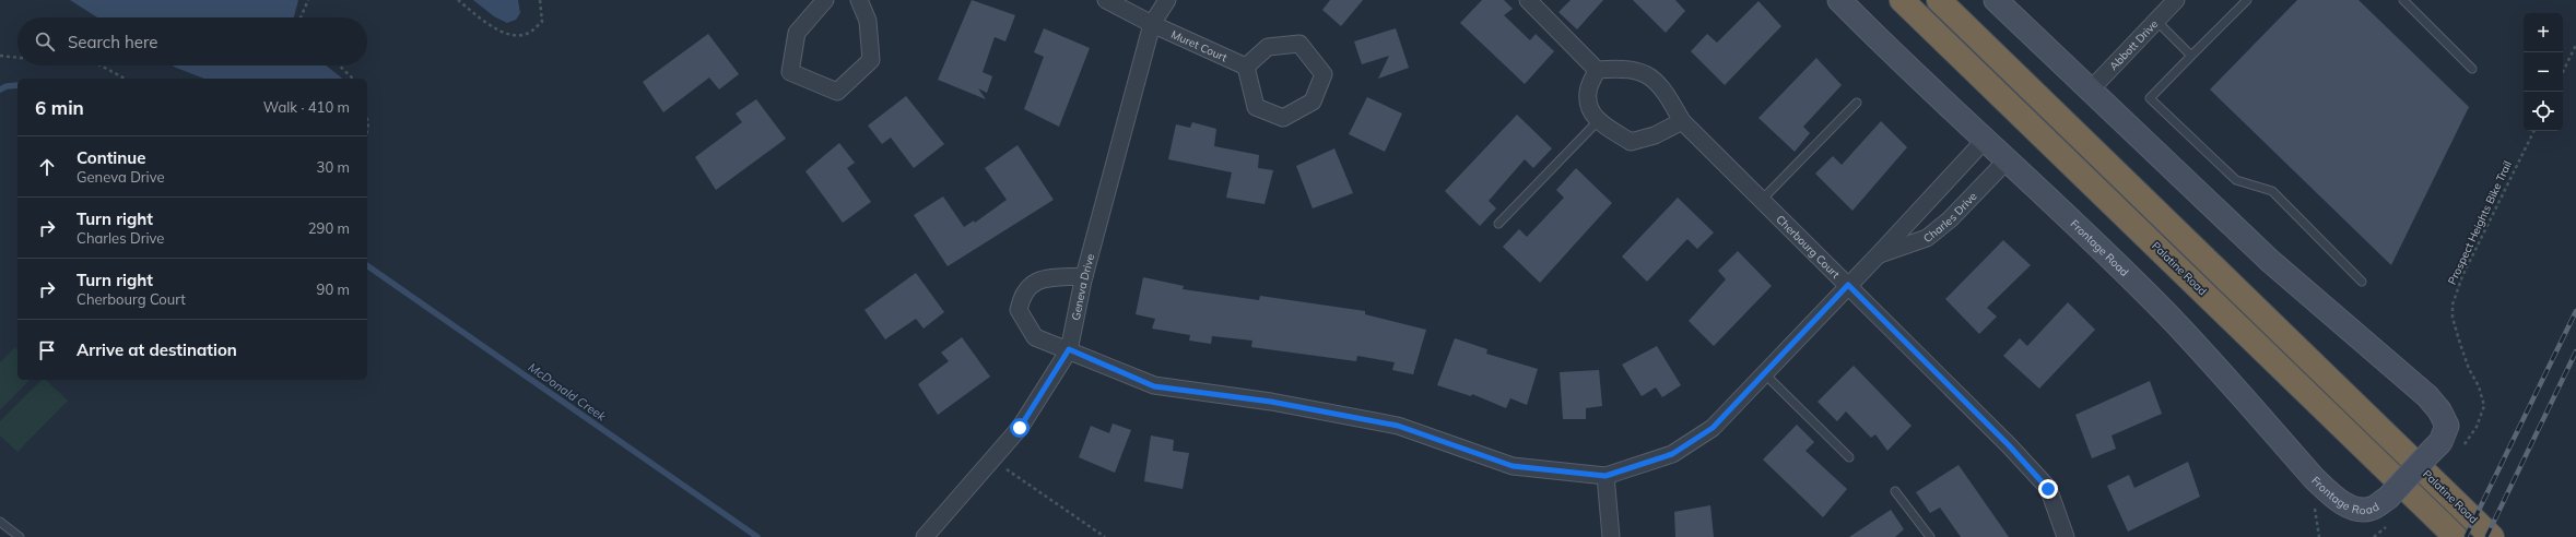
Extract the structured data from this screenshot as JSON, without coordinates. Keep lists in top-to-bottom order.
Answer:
{
  "streets": {
    "highway": ["Palatine Road"],
    "street": [
      "Muret Court",
      "Abbott Drive",
      "Charles Drive",
      "Cherbourg Court",
      "Frontage Road",
      "Geneva Drive"
    ],
    "path": ["Prospect Heights Bike Trail"]
  },
  "crossings": [
    ["Muret Court", "Geneva Drive"],
    ["Abbott Drive", "Frontage Road"],
    ["Charles Drive", "Cherbourg Court"],
    ["Charles Drive", "Frontage Road"],
    ["Charles Drive", "Geneva Drive"]
  ],
  "water": ["McDonald Creek"],
  "page": {
    "map_buttons": ["+", "−"],
    "search": "Search here",
    "heading": ["6 min", "Walk · 410 m"],
    "list": [
      ["Continue", "Geneva Drive", "30 m"],
      ["Turn right", "Charles Drive", "290 m"],
      ["Turn right", "Cherbourg Court", "90 m"],
      "Arrive at destination"
    ]
  }
}
